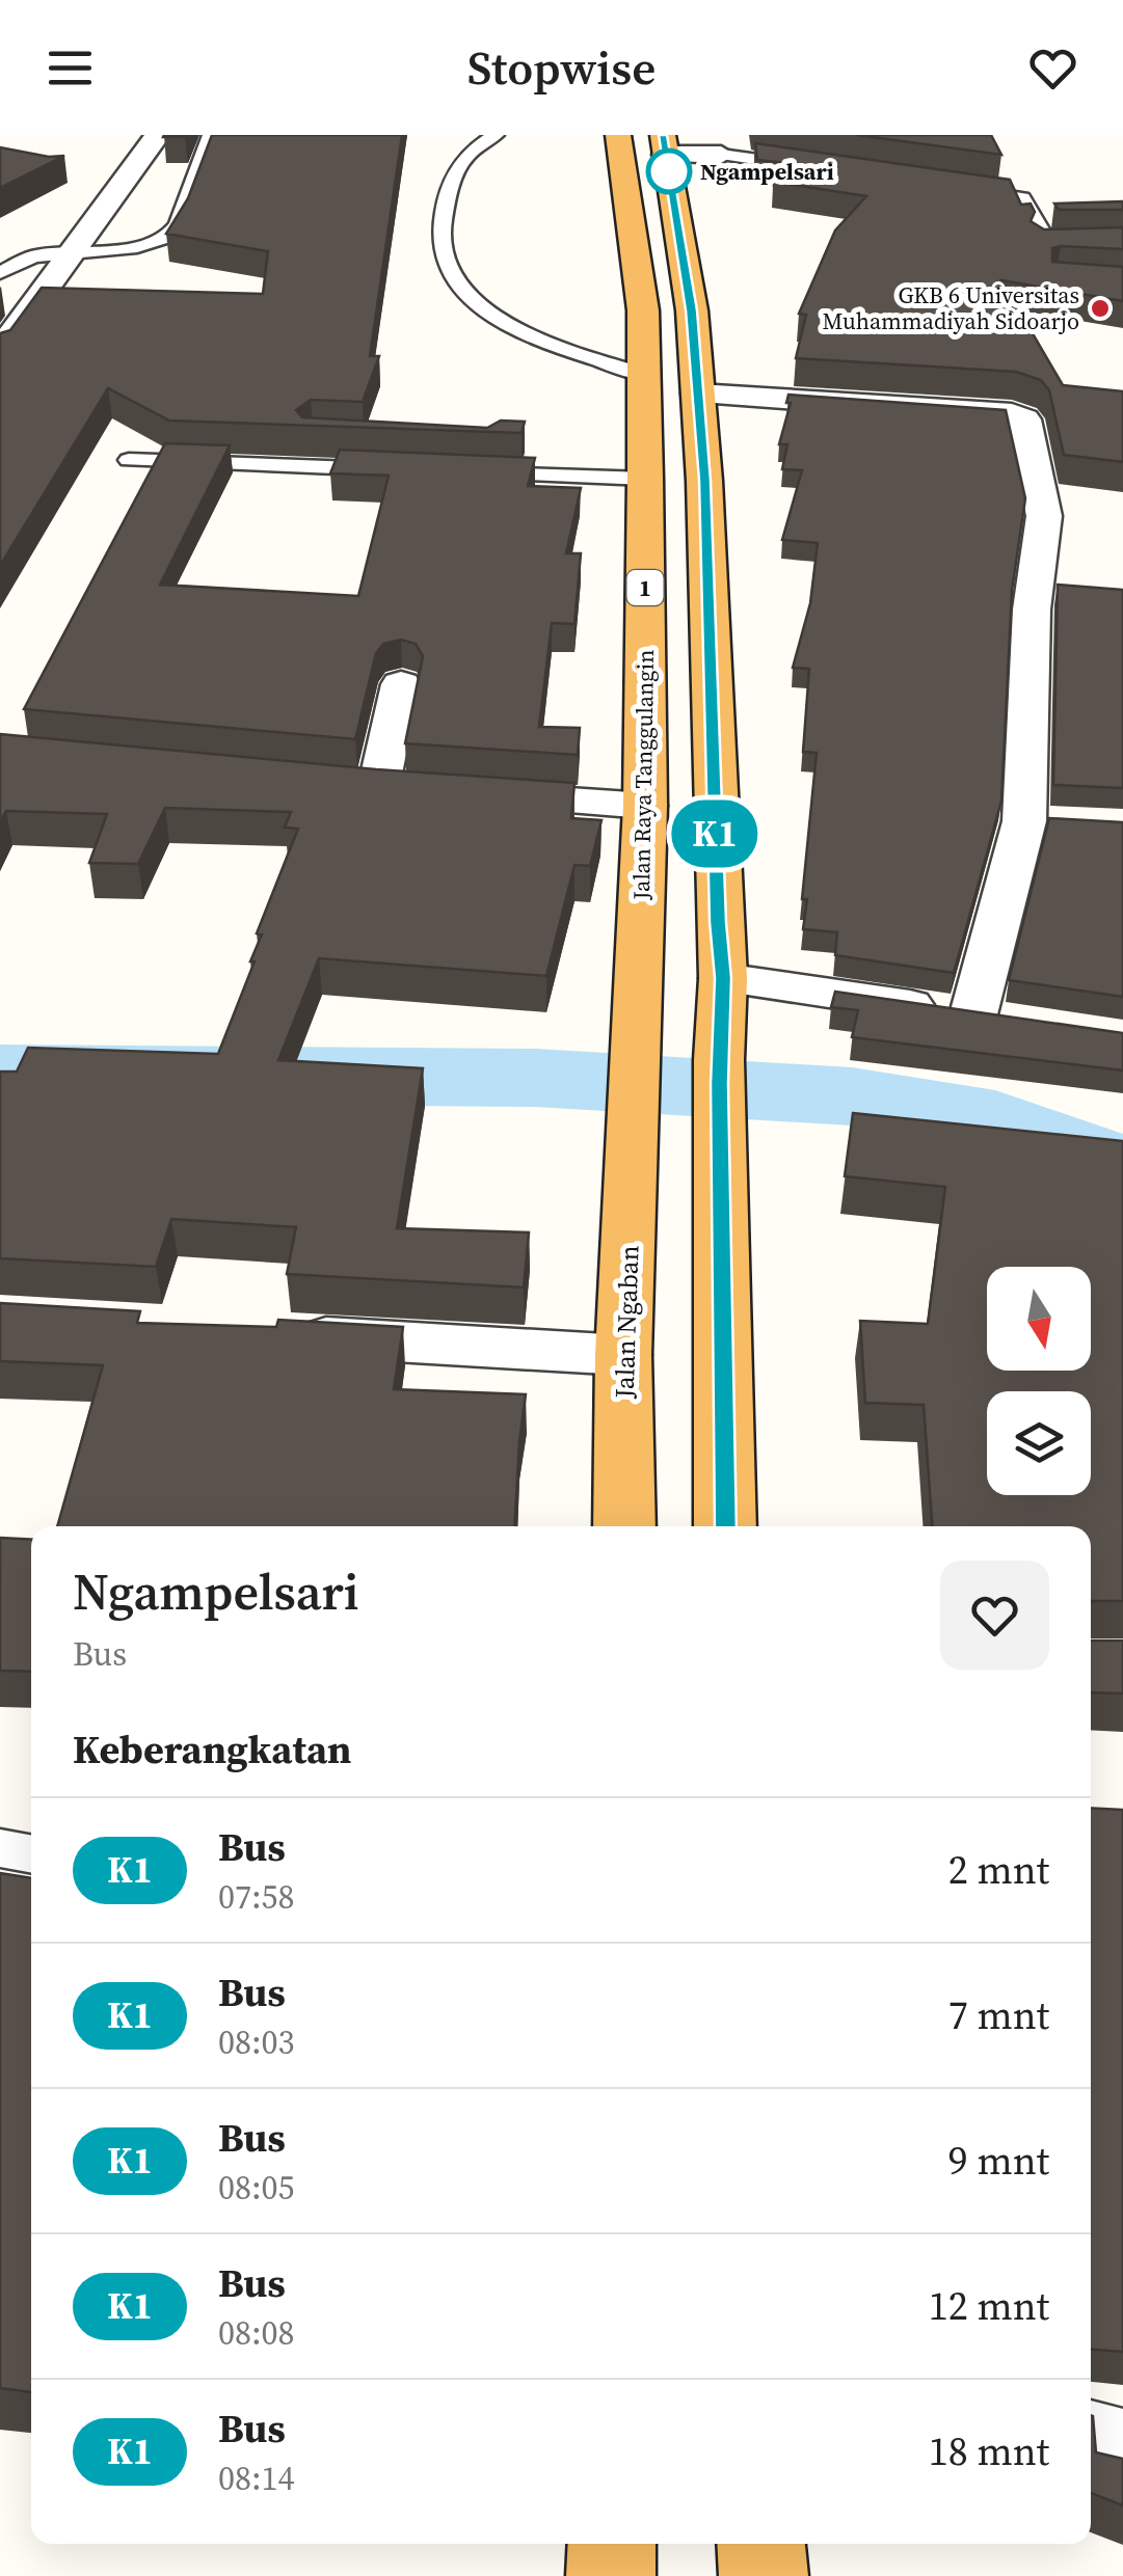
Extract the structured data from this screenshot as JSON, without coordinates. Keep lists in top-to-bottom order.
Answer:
{
  "streets": {
    "highway": ["1", "Jalan Raya Tanggulangin", "Jalan Ngaban"]
  },
  "crossings": [
    ["Jalan Raya Tanggulangin", "Jalan Ngaban"]
  ],
  "places": ["Ngampelsari", "GKB 6 Universitas Muhammadiyah Sidoarjo"],
  "lines": ["bus line K1"],
  "north": "bottom",
  "page": {
    "header": "Stopwise",
    "on_map": "K1",
    "heading": [
      ["Ngampelsari", "Bus"],
      "Keberangkatan"
    ],
    "list": [
      {
        "mark": "K1",
        "name": "Bus",
        "note": "07:58",
        "value": "2 mnt"
      },
      {
        "mark": "K1",
        "name": "Bus",
        "note": "08:03",
        "value": "7 mnt"
      },
      {
        "mark": "K1",
        "name": "Bus",
        "note": "08:05",
        "value": "9 mnt"
      },
      {
        "mark": "K1",
        "name": "Bus",
        "note": "08:08",
        "value": "12 mnt"
      },
      {
        "mark": "K1",
        "name": "Bus",
        "note": "08:14",
        "value": "18 mnt"
      }
    ]
  }
}
